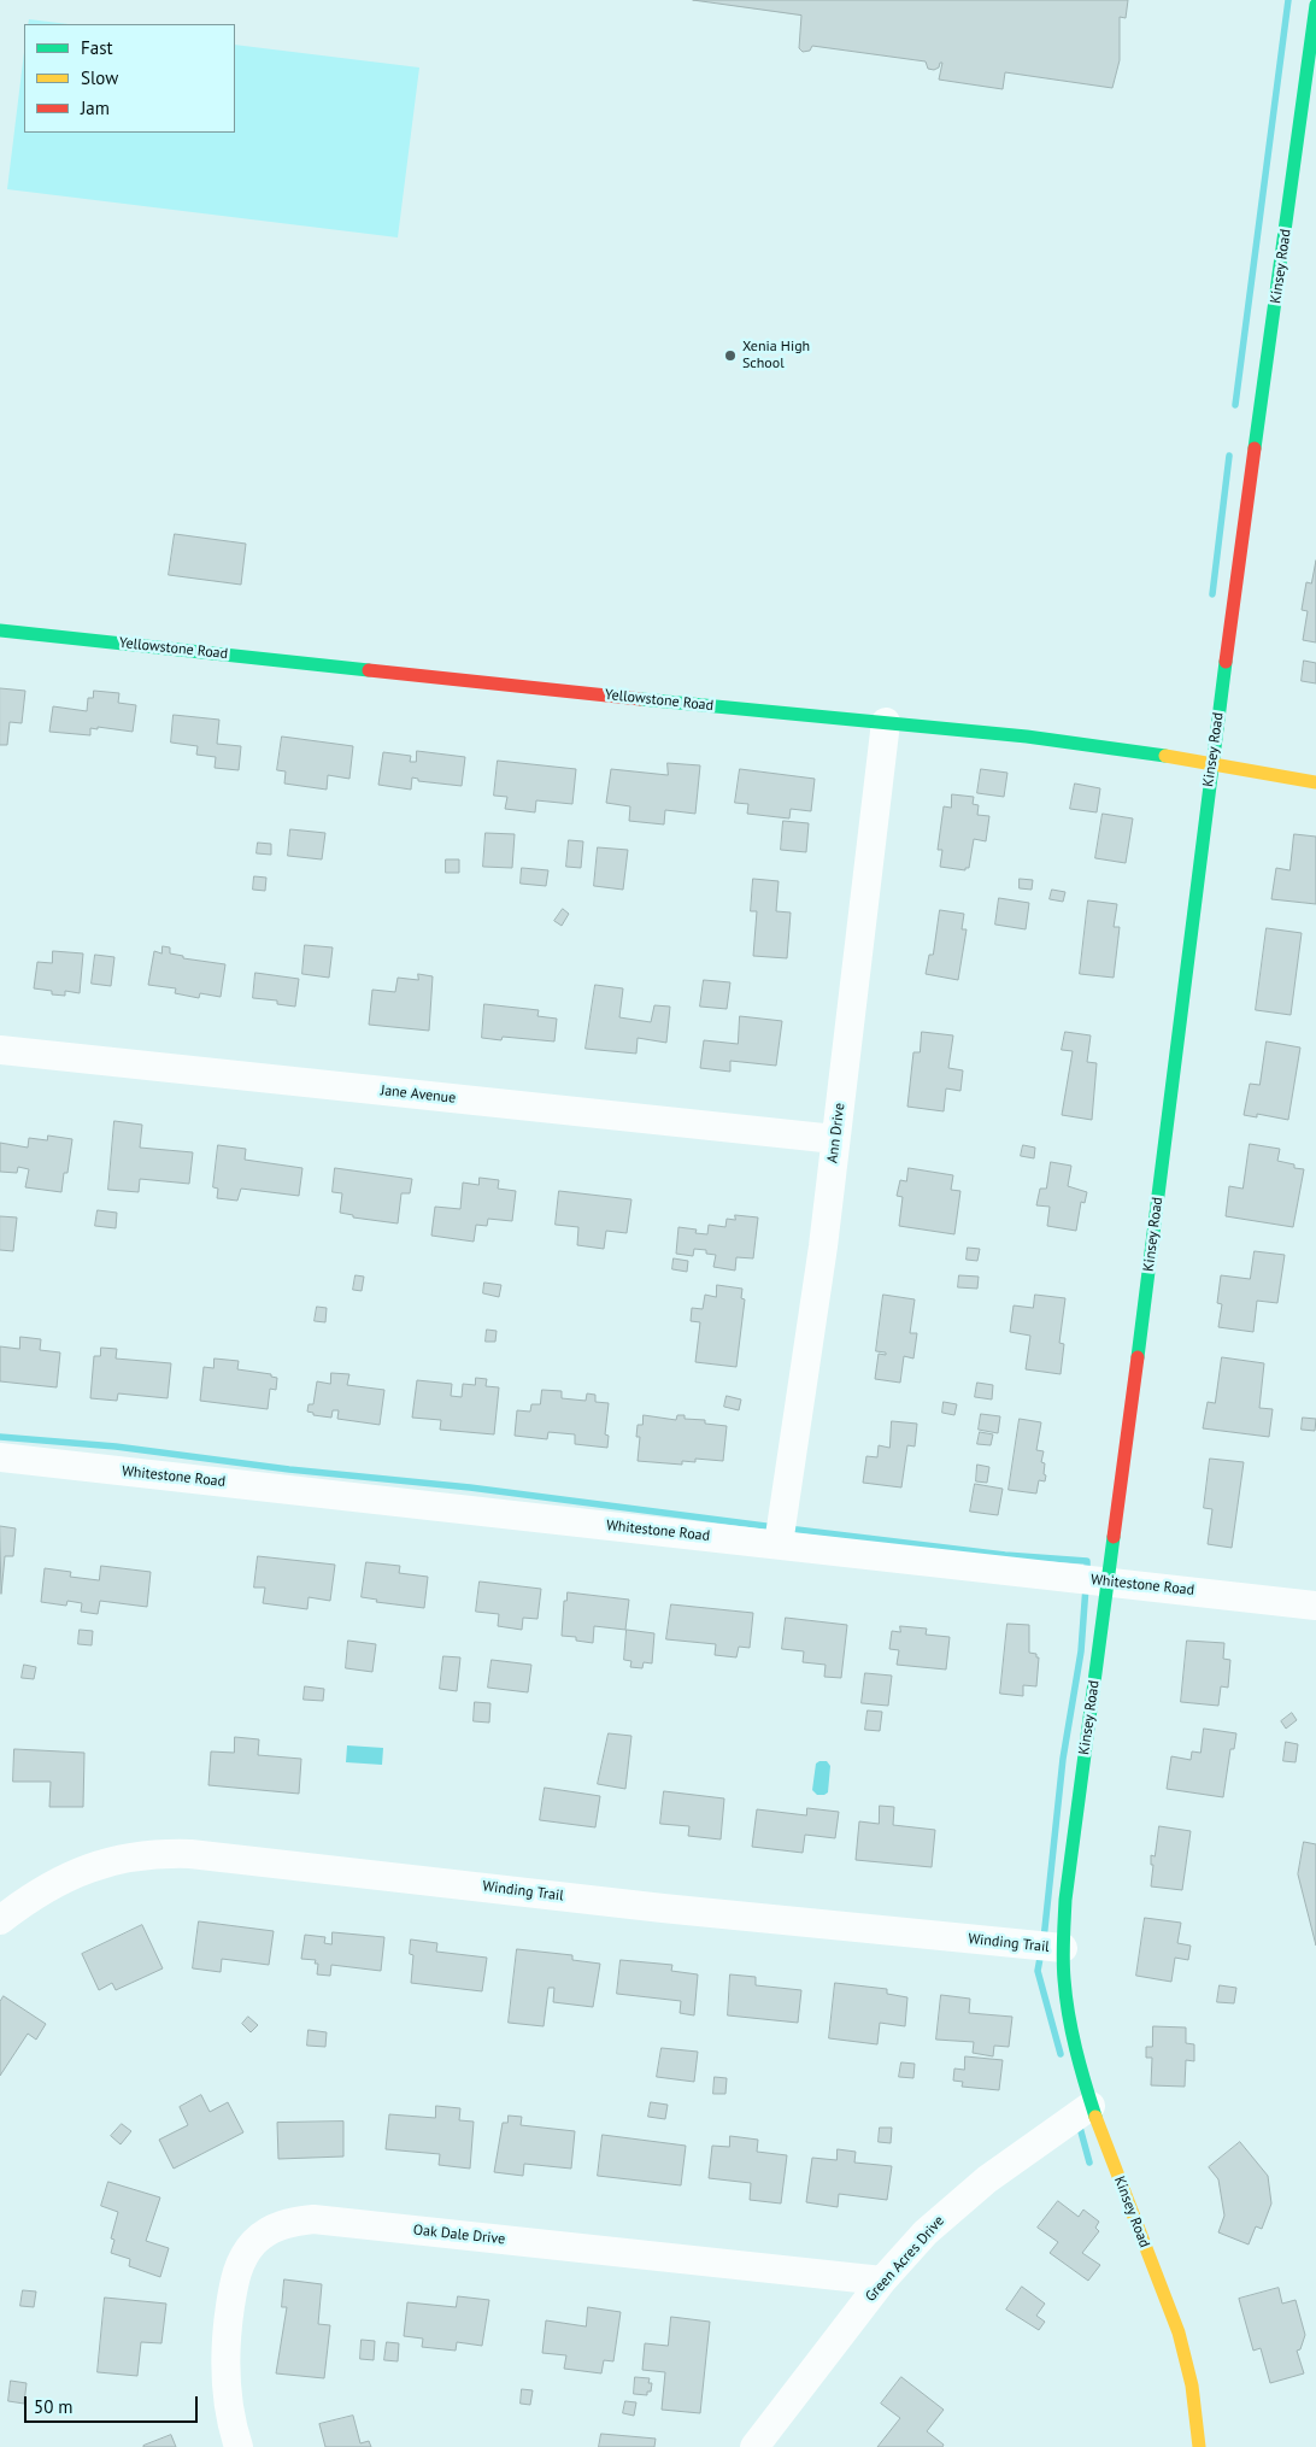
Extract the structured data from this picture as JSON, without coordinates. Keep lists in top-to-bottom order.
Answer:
{
  "streets": {
    "street": [
      "Kinsey Road",
      "Yellowstone Road",
      "Jane Avenue",
      "Ann Drive",
      "Whitestone Road",
      "Winding Trail",
      "Oak Dale Drive",
      "Green Acres Drive"
    ]
  },
  "crossings": [
    ["Kinsey Road", "Yellowstone Road"],
    ["Kinsey Road", "Whitestone Road"],
    ["Kinsey Road", "Winding Trail"],
    ["Kinsey Road", "Green Acres Drive"],
    ["Yellowstone Road", "Ann Drive"],
    ["Jane Avenue", "Ann Drive"],
    ["Ann Drive", "Whitestone Road"],
    ["Oak Dale Drive", "Green Acres Drive"]
  ],
  "places": ["Xenia High School"],
  "legend": ["Fast", "Slow", "Jam"],
  "scale_bar": "50 m"
}
